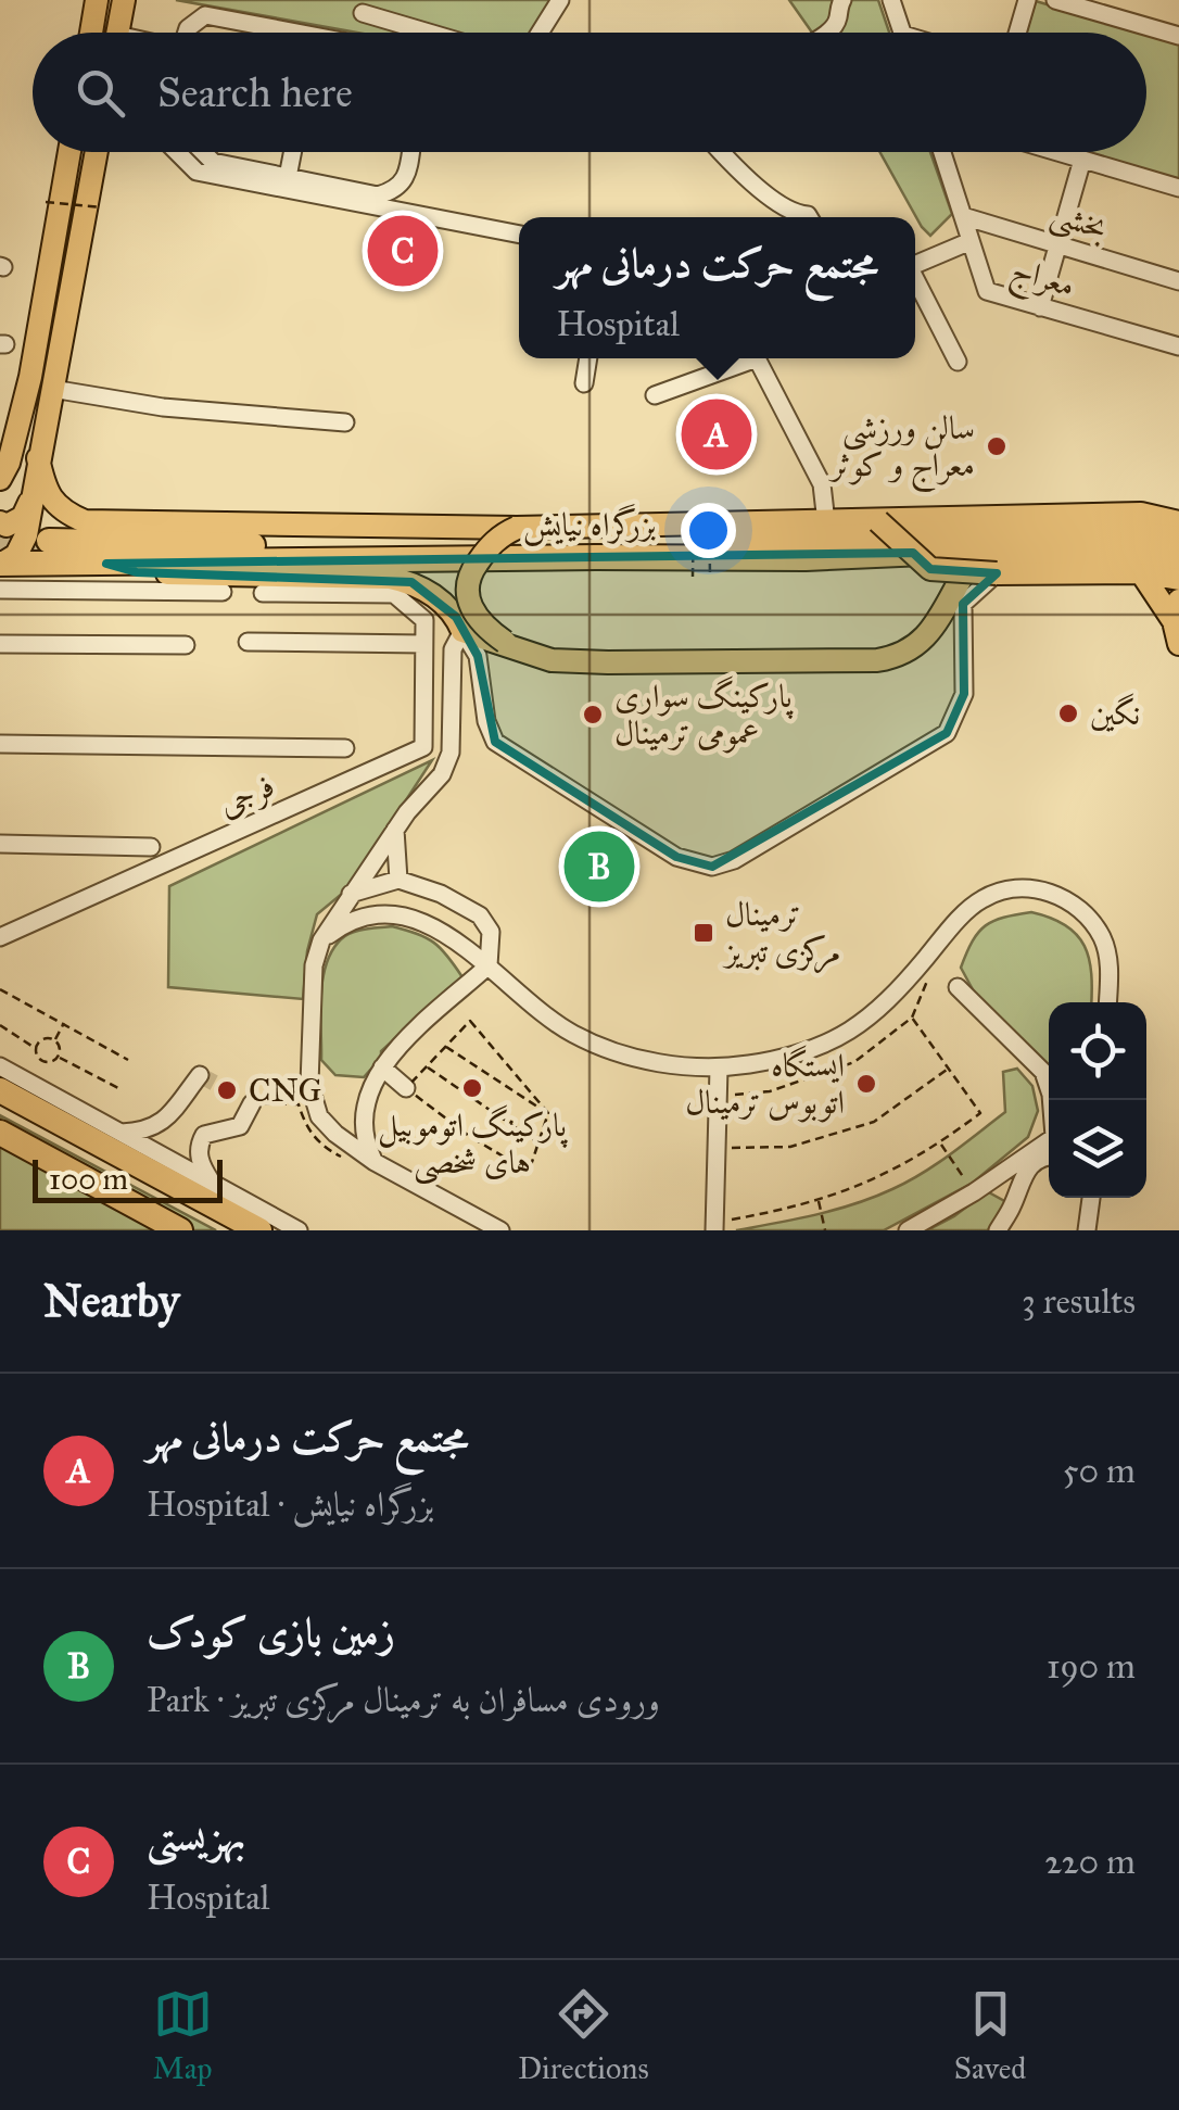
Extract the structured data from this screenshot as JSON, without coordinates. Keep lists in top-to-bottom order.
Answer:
{
  "streets": {
    "highway": ["بزرگراه نیایش"],
    "street": ["بخشی", "معراج", "فرجی"]
  },
  "crossings": [
    ["بخشی", "معراج"]
  ],
  "places": {
    "other": [
      "سالن ورزشی معراج و کوثر",
      "نگین",
      "پارکینگ سواری عمومی ترمینال",
      "ایستگاه اتوبوس ترمینال",
      "پارکینگ اتوموبیل های شخصی",
      "CNG"
    ],
    "transit": ["ترمینال مرکزی تبریز"]
  },
  "scale_bar": "100 m",
  "page": {
    "search": "Search here",
    "pins": ["C", "A", "B"],
    "popup": ["مجتمع حرکت درمانی مهر", "Hospital"],
    "scale": "100 m",
    "heading": ["Nearby", "3 results"],
    "list": [
      {
        "mark": "A",
        "name": "مجتمع حرکت درمانی مهر",
        "note": "Hospital · بزرگراه نیایش",
        "value": "50 m"
      },
      {
        "mark": "B",
        "name": "زمین بازی کودک",
        "note": "Park · ورودی مسافران به ترمینال مرکزی تبریز",
        "value": "190 m"
      },
      {
        "mark": "C",
        "name": "بهزیستی",
        "note": "Hospital",
        "value": "220 m"
      }
    ],
    "nav": ["Map", "Directions", "Saved"]
  }
}
